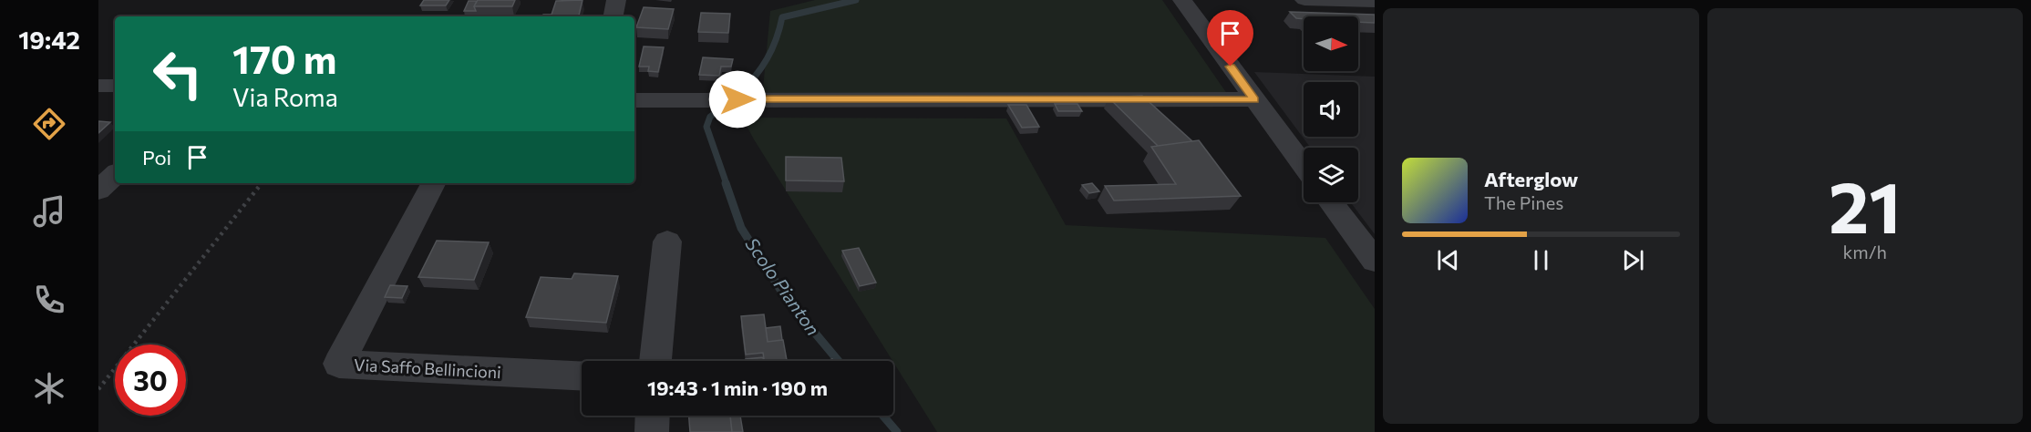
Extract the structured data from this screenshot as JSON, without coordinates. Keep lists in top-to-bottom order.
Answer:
{
  "streets": {
    "street": ["Via Saffo Bellincioni"]
  },
  "water": ["Scolo Pianton"],
  "north": "right",
  "page": {
    "tabs": "19:42",
    "tile": ["21", "km/h"],
    "turn": ["170 m", "Via Roma"],
    "then": "Poi",
    "song": ["Afterglow", "The Pines"],
    "limit": "30",
    "trip": "19:43 · 1 min · 190 m"
  }
}
